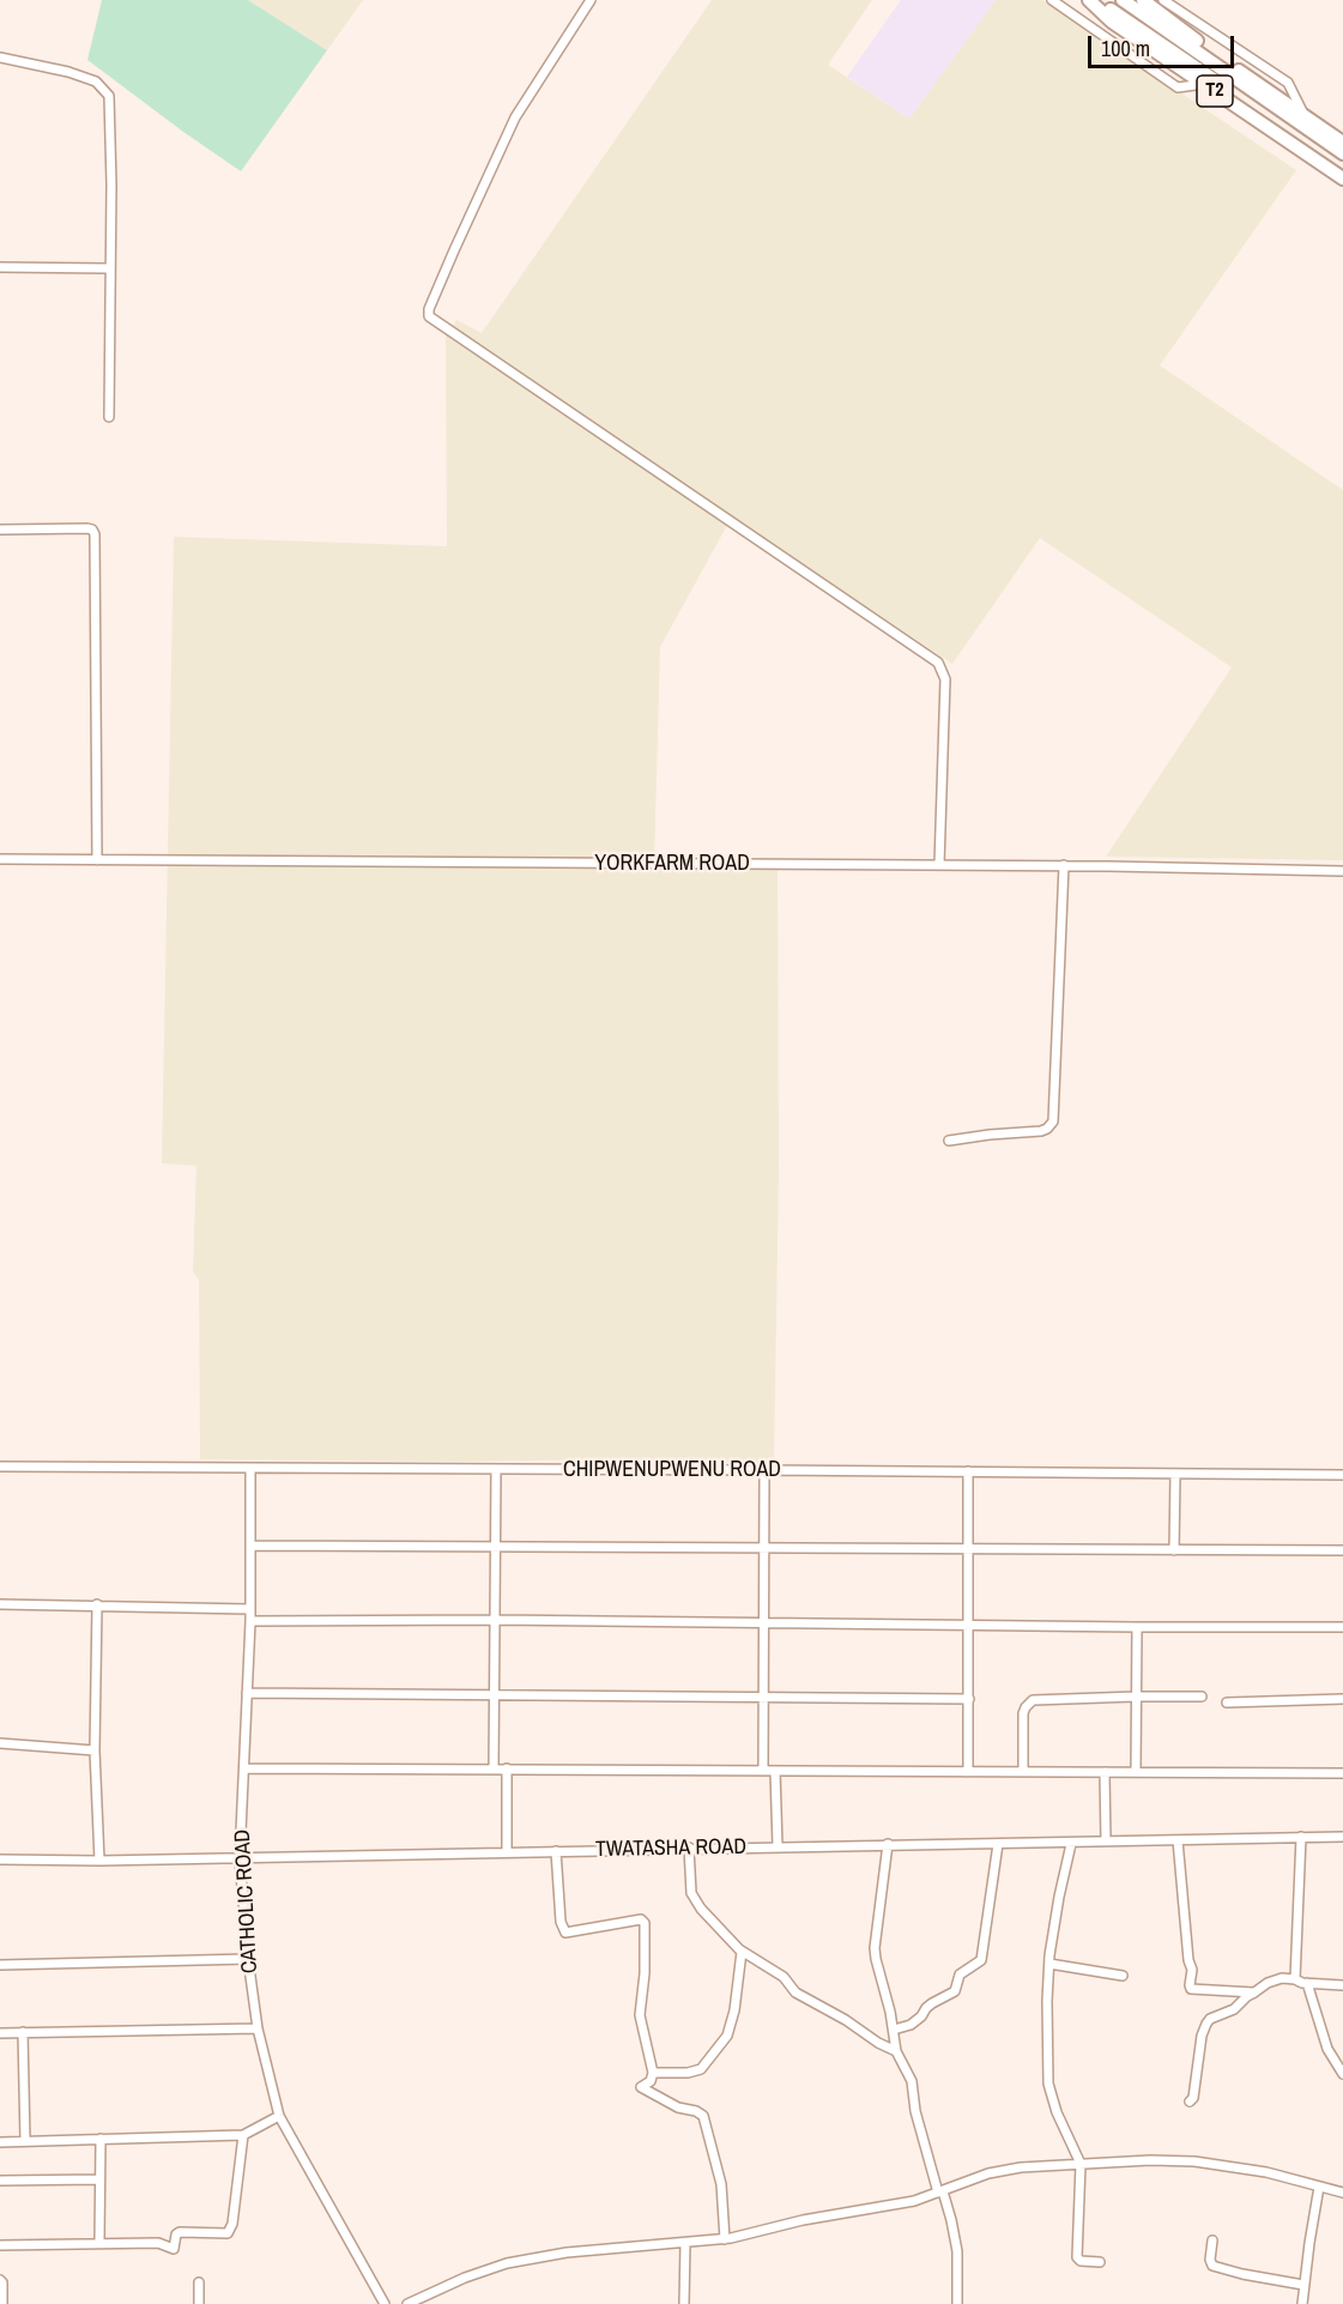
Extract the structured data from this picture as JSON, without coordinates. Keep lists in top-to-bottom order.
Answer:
{
  "streets": {
    "main road": ["T2"],
    "street": [
      "YORKFARM ROAD",
      "CHIPWENUPWENU ROAD",
      "TWATASHA ROAD",
      "CATHOLIC ROAD"
    ]
  },
  "crossings": [
    ["CHIPWENUPWENU ROAD", "CATHOLIC ROAD"],
    ["TWATASHA ROAD", "CATHOLIC ROAD"]
  ],
  "scale_bar": "100 m"
}
